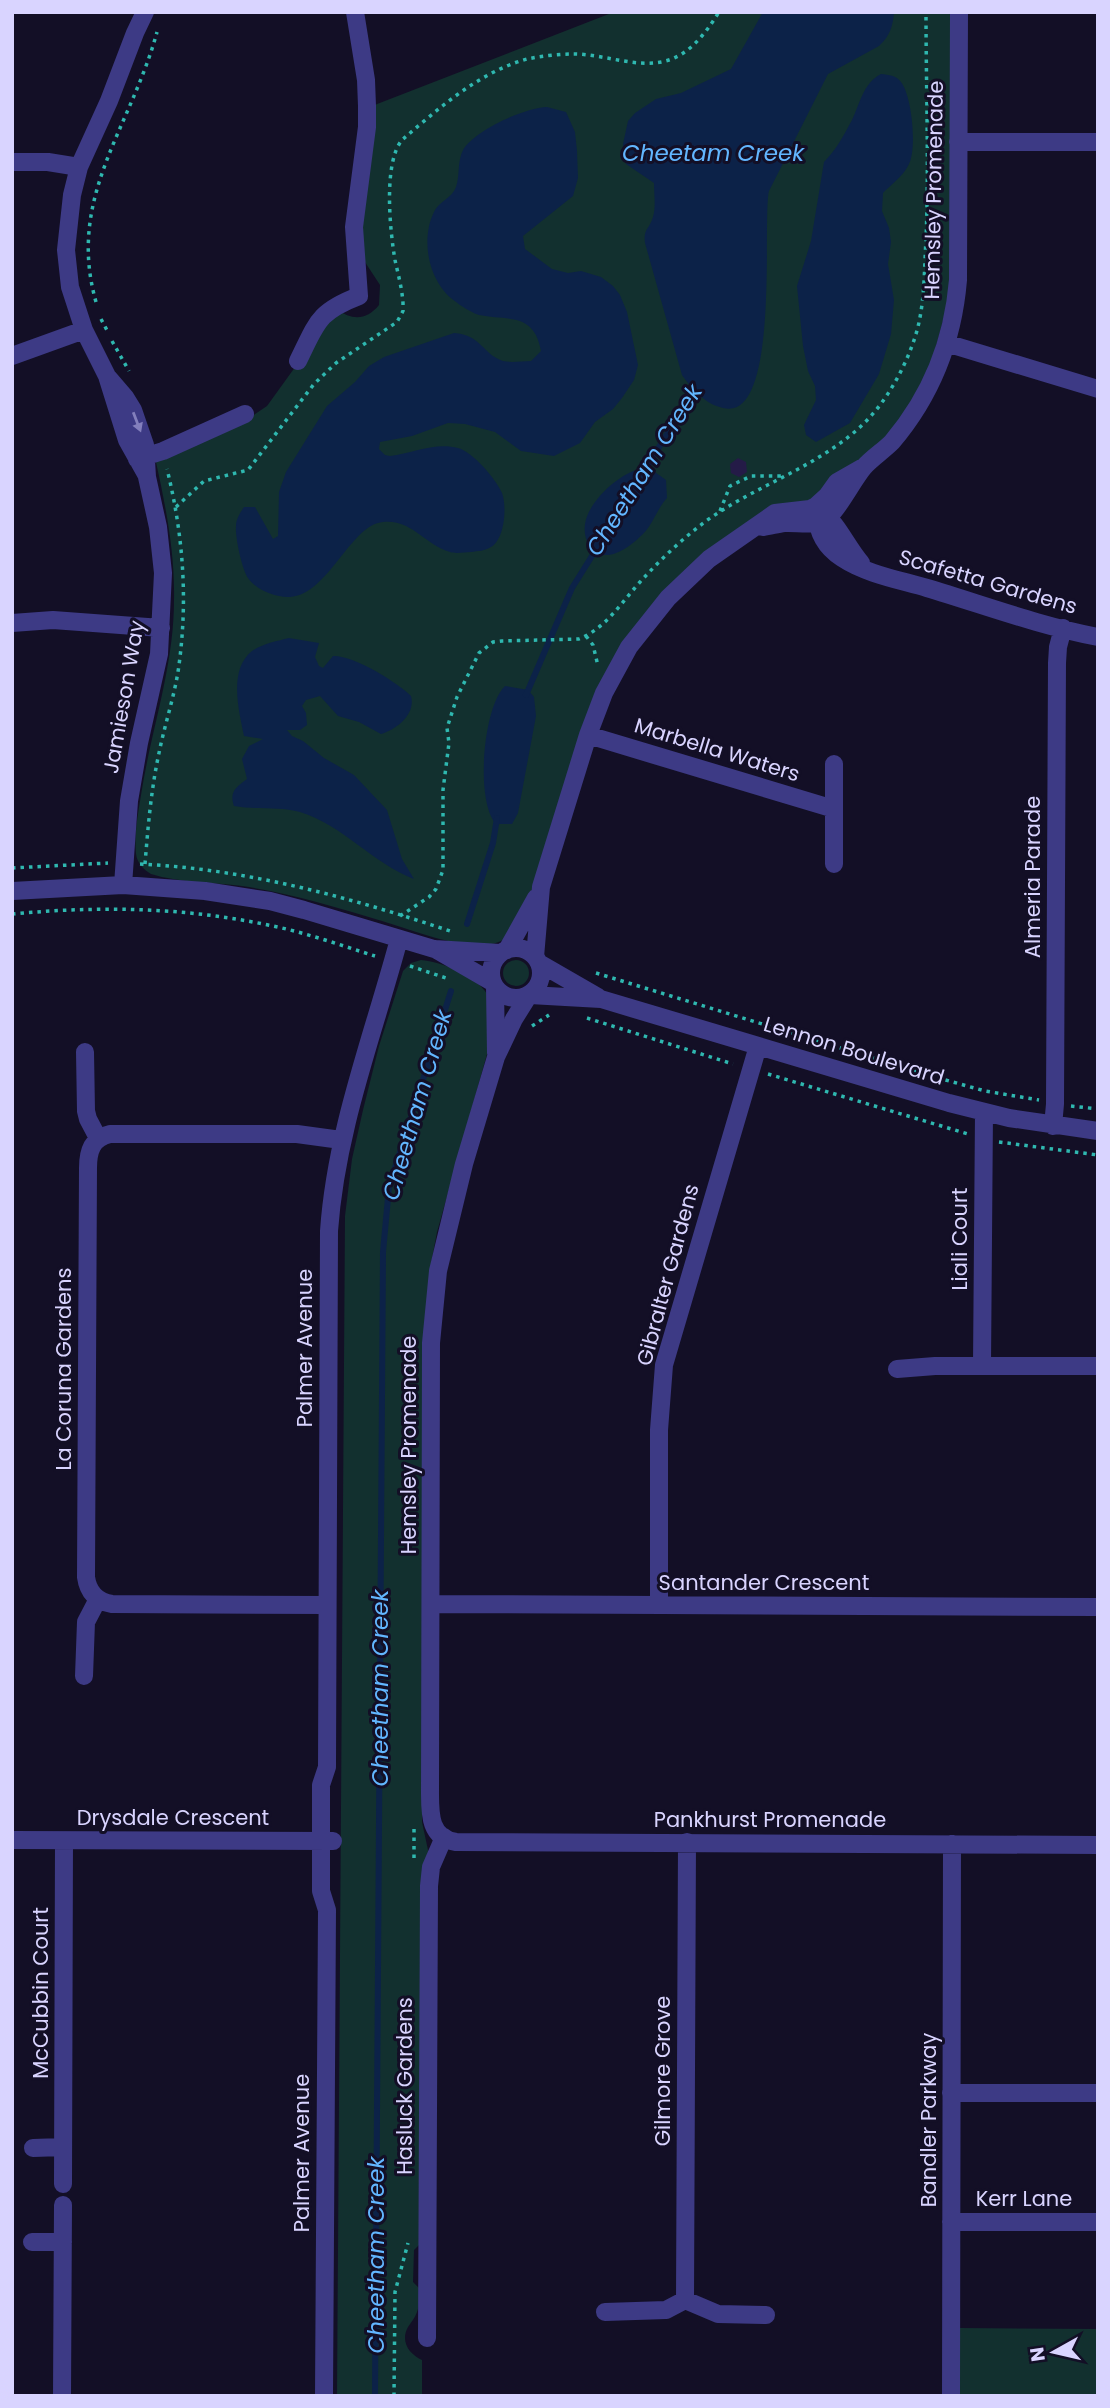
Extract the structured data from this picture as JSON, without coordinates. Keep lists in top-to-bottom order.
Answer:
{
  "streets": {
    "street": [
      "Hemsley Promenade",
      "Scafetta Gardens",
      "Jamieson Way",
      "Marbella Waters",
      "Almeria Parade",
      "Lennon Boulevard",
      "Liali Court",
      "Gibralter Gardens",
      "Palmer Avenue",
      "La Coruna Gardens",
      "Santander Crescent",
      "Drysdale Crescent",
      "Pankhurst Promenade",
      "McCubbin Court",
      "Gilmore Grove",
      "Hasluck Gardens",
      "Bandler Parkway",
      "Kerr Lane"
    ]
  },
  "crossings": [
    ["Hemsley Promenade", "Scafetta Gardens"],
    ["Hemsley Promenade", "Lennon Boulevard"],
    ["Hemsley Promenade", "Santander Crescent"],
    ["Hemsley Promenade", "Pankhurst Promenade"],
    ["Hemsley Promenade", "Hasluck Gardens"],
    ["Scafetta Gardens", "Almeria Parade"],
    ["Almeria Parade", "Lennon Boulevard"],
    ["Lennon Boulevard", "Liali Court"],
    ["Lennon Boulevard", "Gibralter Gardens"],
    ["Gibralter Gardens", "Santander Crescent"],
    ["Palmer Avenue", "Drysdale Crescent"],
    ["Drysdale Crescent", "McCubbin Court"],
    ["Pankhurst Promenade", "Gilmore Grove"],
    ["Pankhurst Promenade", "Hasluck Gardens"],
    ["Pankhurst Promenade", "Bandler Parkway"],
    ["Bandler Parkway", "Kerr Lane"]
  ],
  "water": ["Cheetam Creek", "Cheetham Creek"],
  "north": "left"
}
